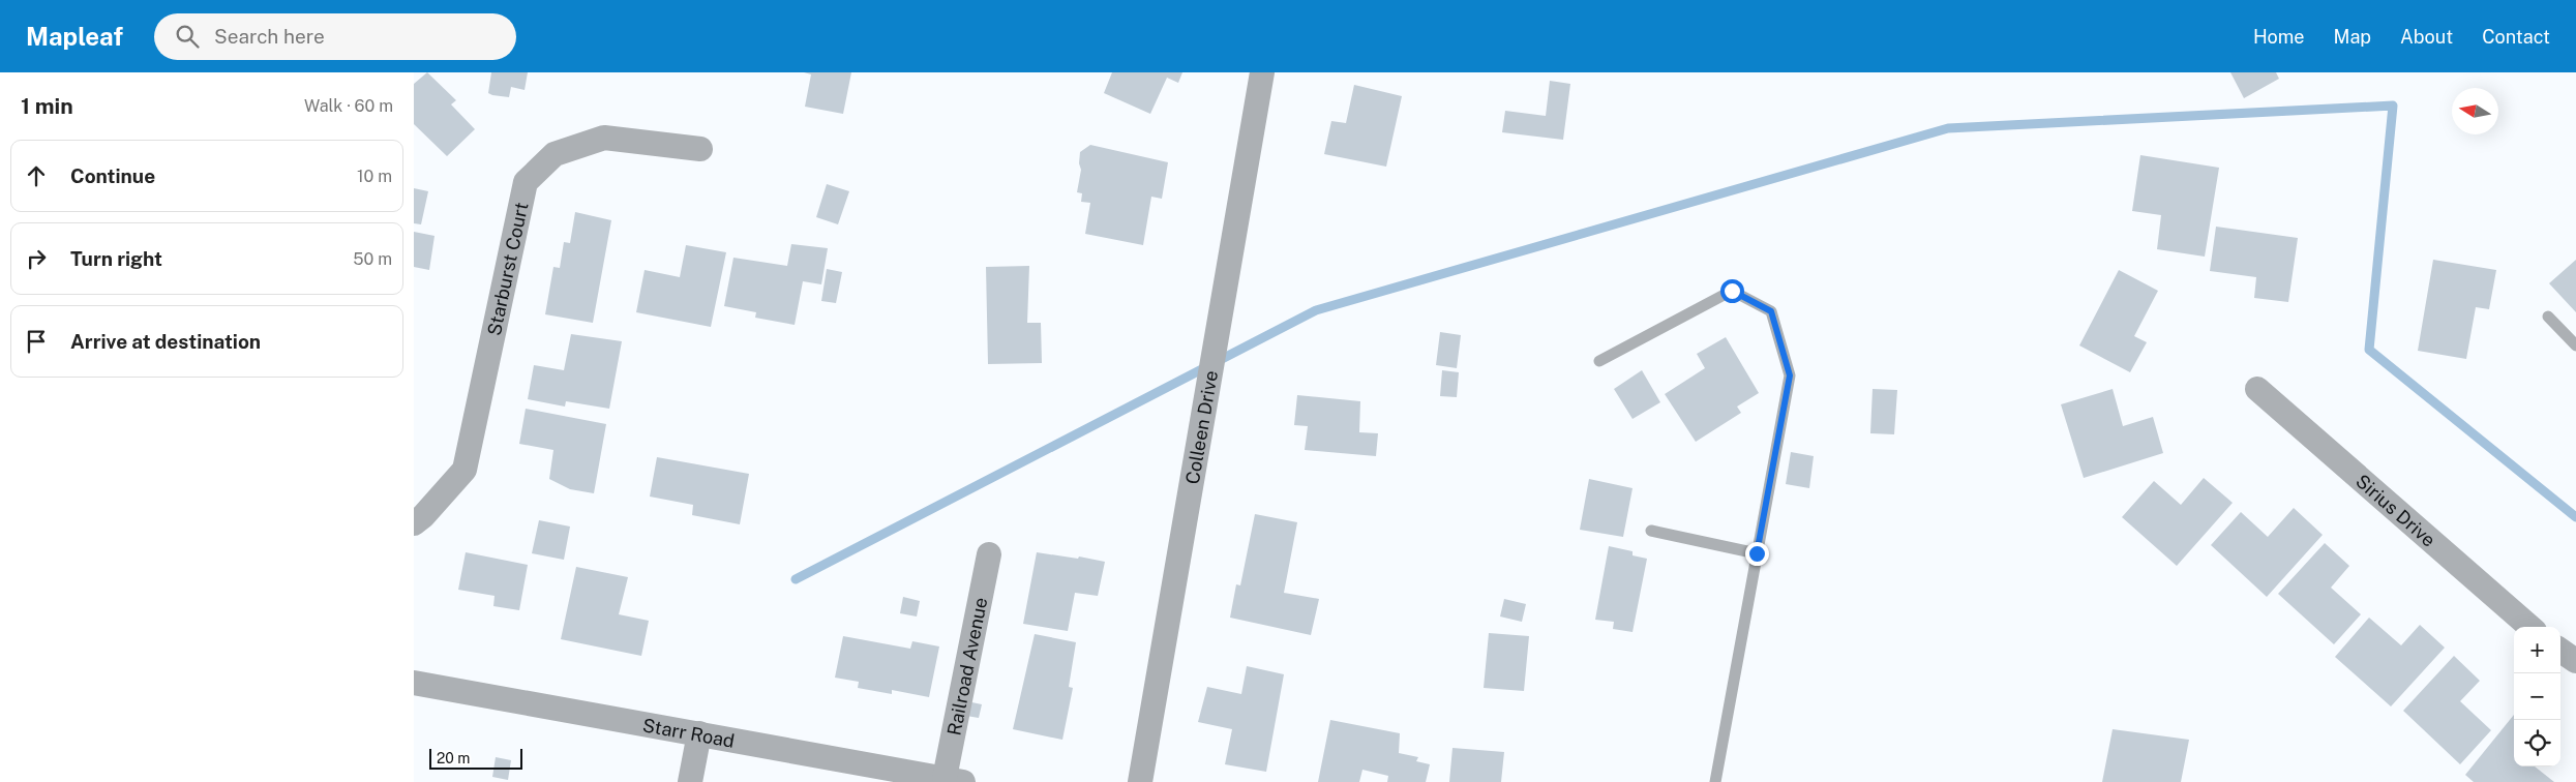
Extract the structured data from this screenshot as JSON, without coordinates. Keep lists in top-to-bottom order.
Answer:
{
  "streets": {
    "street": [
      "Starburst Court",
      "Colleen Drive",
      "Sirius Drive",
      "Railroad Avenue",
      "Starr Road"
    ]
  },
  "crossings": [
    ["Railroad Avenue", "Starr Road"]
  ],
  "scale_bar": "20 m",
  "north": "left",
  "page": {
    "header": "Mapleaf",
    "search": "Search here",
    "nav": [
      "Home",
      "Map",
      "About",
      "Contact"
    ],
    "heading": ["1 min", "Walk · 60 m"],
    "list": [
      ["Continue", "10 m"],
      ["Turn right", "50 m"],
      "Arrive at destination"
    ],
    "map_buttons": ["+", "−"],
    "scale": "20 m"
  }
}
